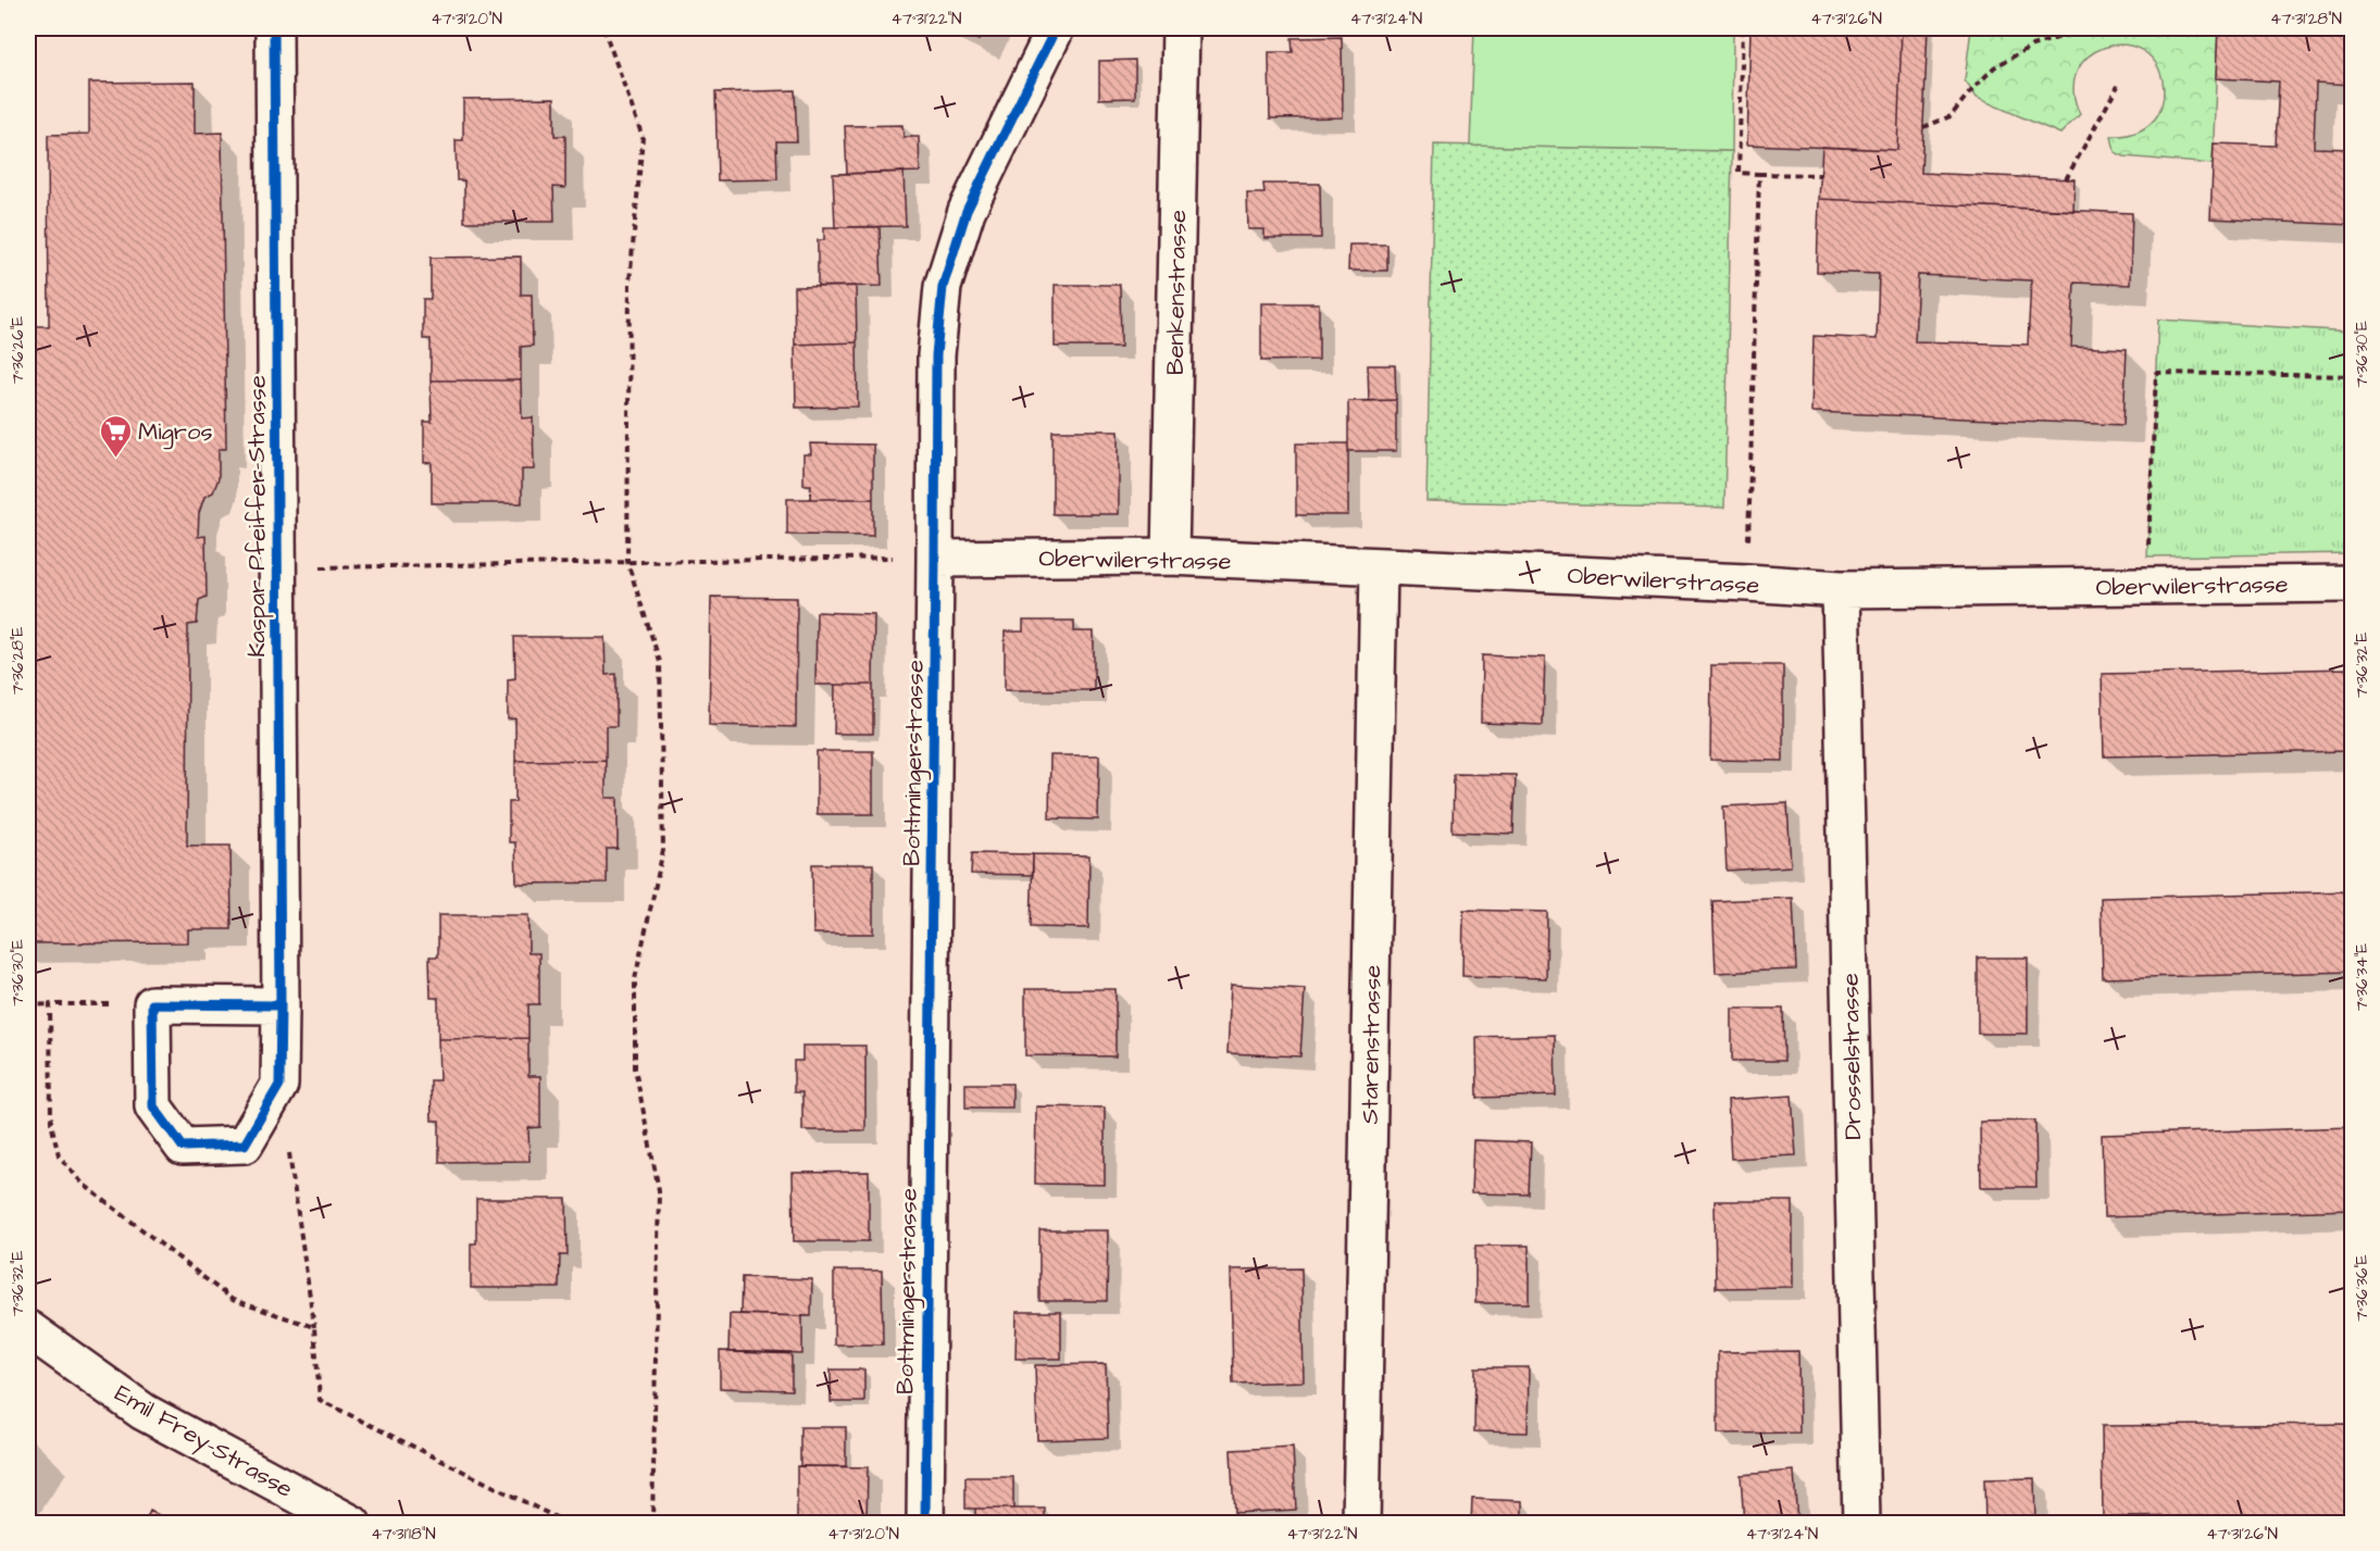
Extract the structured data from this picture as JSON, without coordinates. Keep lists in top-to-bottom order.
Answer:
{
  "streets": {
    "street": [
      "Benkenstrasse",
      "Kaspar Pfeiffer-Strasse",
      "Oberwilerstrasse",
      "Bottmingerstrasse",
      "Starenstrasse",
      "Drosselstrasse",
      "Emil Frey-Strasse"
    ]
  },
  "crossings": [
    ["Benkenstrasse", "Oberwilerstrasse"],
    ["Oberwilerstrasse", "Bottmingerstrasse"],
    ["Oberwilerstrasse", "Starenstrasse"],
    ["Oberwilerstrasse", "Drosselstrasse"]
  ],
  "places": {
    "supermarket": ["Migros"]
  },
  "coordinates": [
    "47°31'20\"N",
    "47°31'22\"N",
    "47°31'24\"N",
    "47°31'26\"N",
    "47°31'28\"N",
    "7°36'26\"E",
    "7°36'30\"E",
    "7°36'28\"E",
    "7°36'32\"E",
    "7°36'34\"E",
    "7°36'36\"E",
    "47°31'18\"N"
  ]
}
